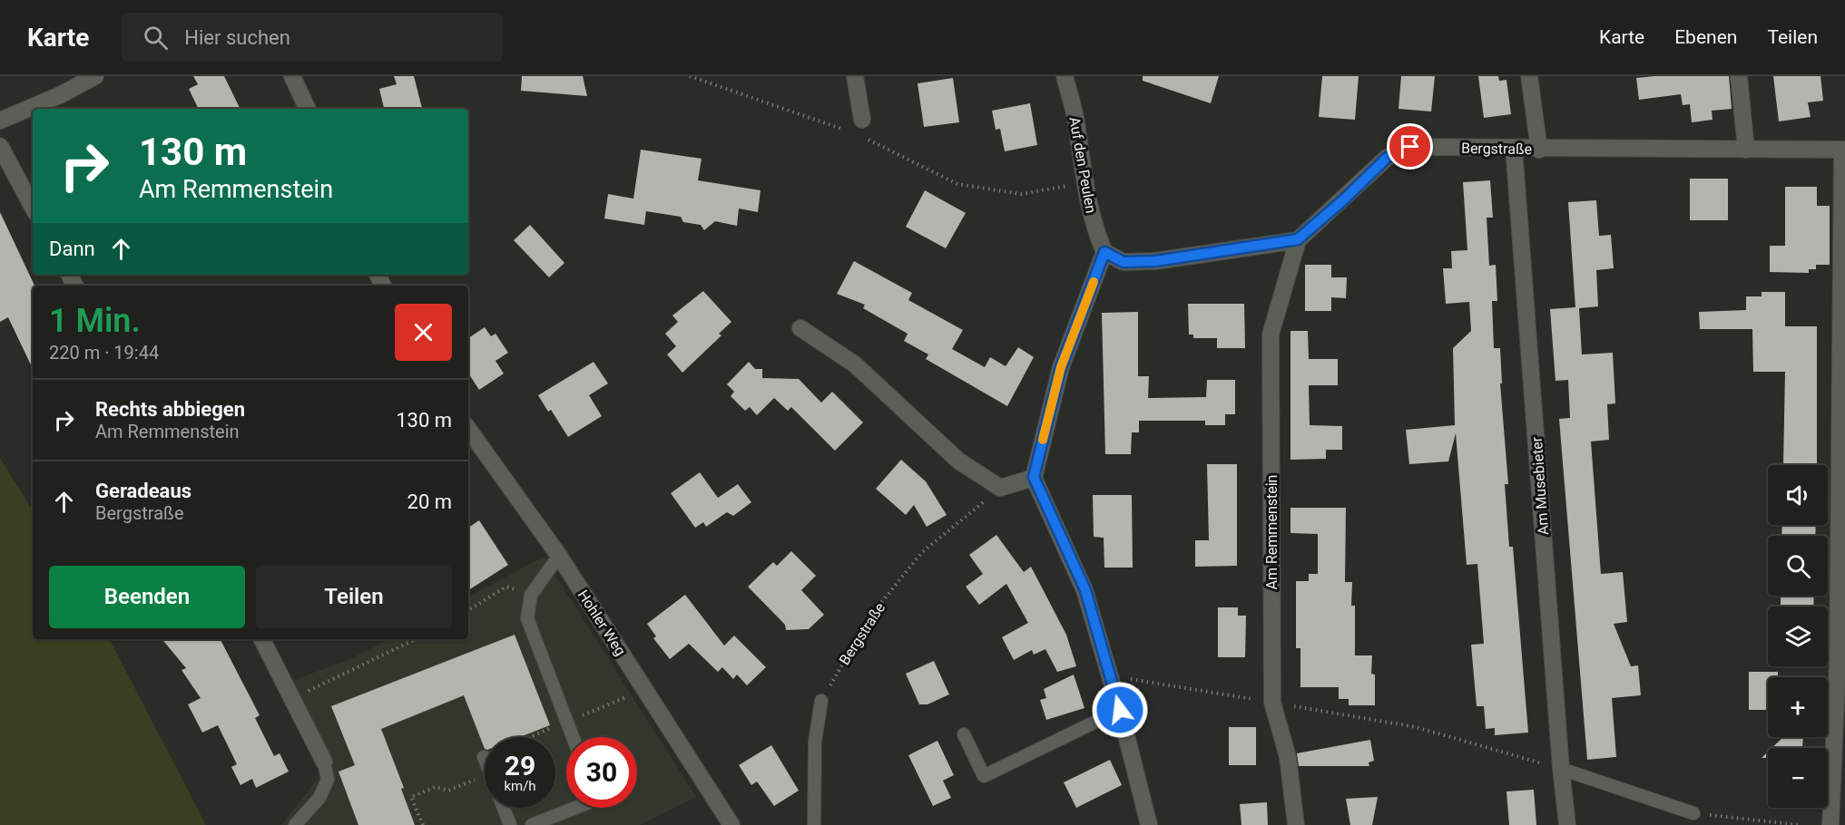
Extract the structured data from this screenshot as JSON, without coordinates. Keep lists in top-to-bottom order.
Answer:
{
  "streets": {
    "street": [
      "Bergstraße",
      "Auf den Peulen",
      "Am Musebieter",
      "Am Remmenstein",
      "Hohler Weg"
    ]
  },
  "crossings": [
    ["Bergstraße", "Am Musebieter"],
    ["Bergstraße", "Am Remmenstein"]
  ],
  "page": {
    "header": "Karte",
    "search": "Hier suchen",
    "nav": ["Karte", "Ebenen", "Teilen"],
    "turn": ["130 m", "Am Remmenstein"],
    "then": "Dann",
    "heading": ["1 Min.", "220 m · 19:44"],
    "list": [
      {
        "name": "Rechts abbiegen",
        "note": "Am Remmenstein",
        "value": "130 m"
      },
      {
        "name": "Geradeaus",
        "note": "Bergstraße",
        "value": "20 m"
      }
    ],
    "map_buttons": ["+", "−"],
    "buttons": ["Beenden", "Teilen"],
    "speed": "29 km/h",
    "limit": "30"
  }
}
